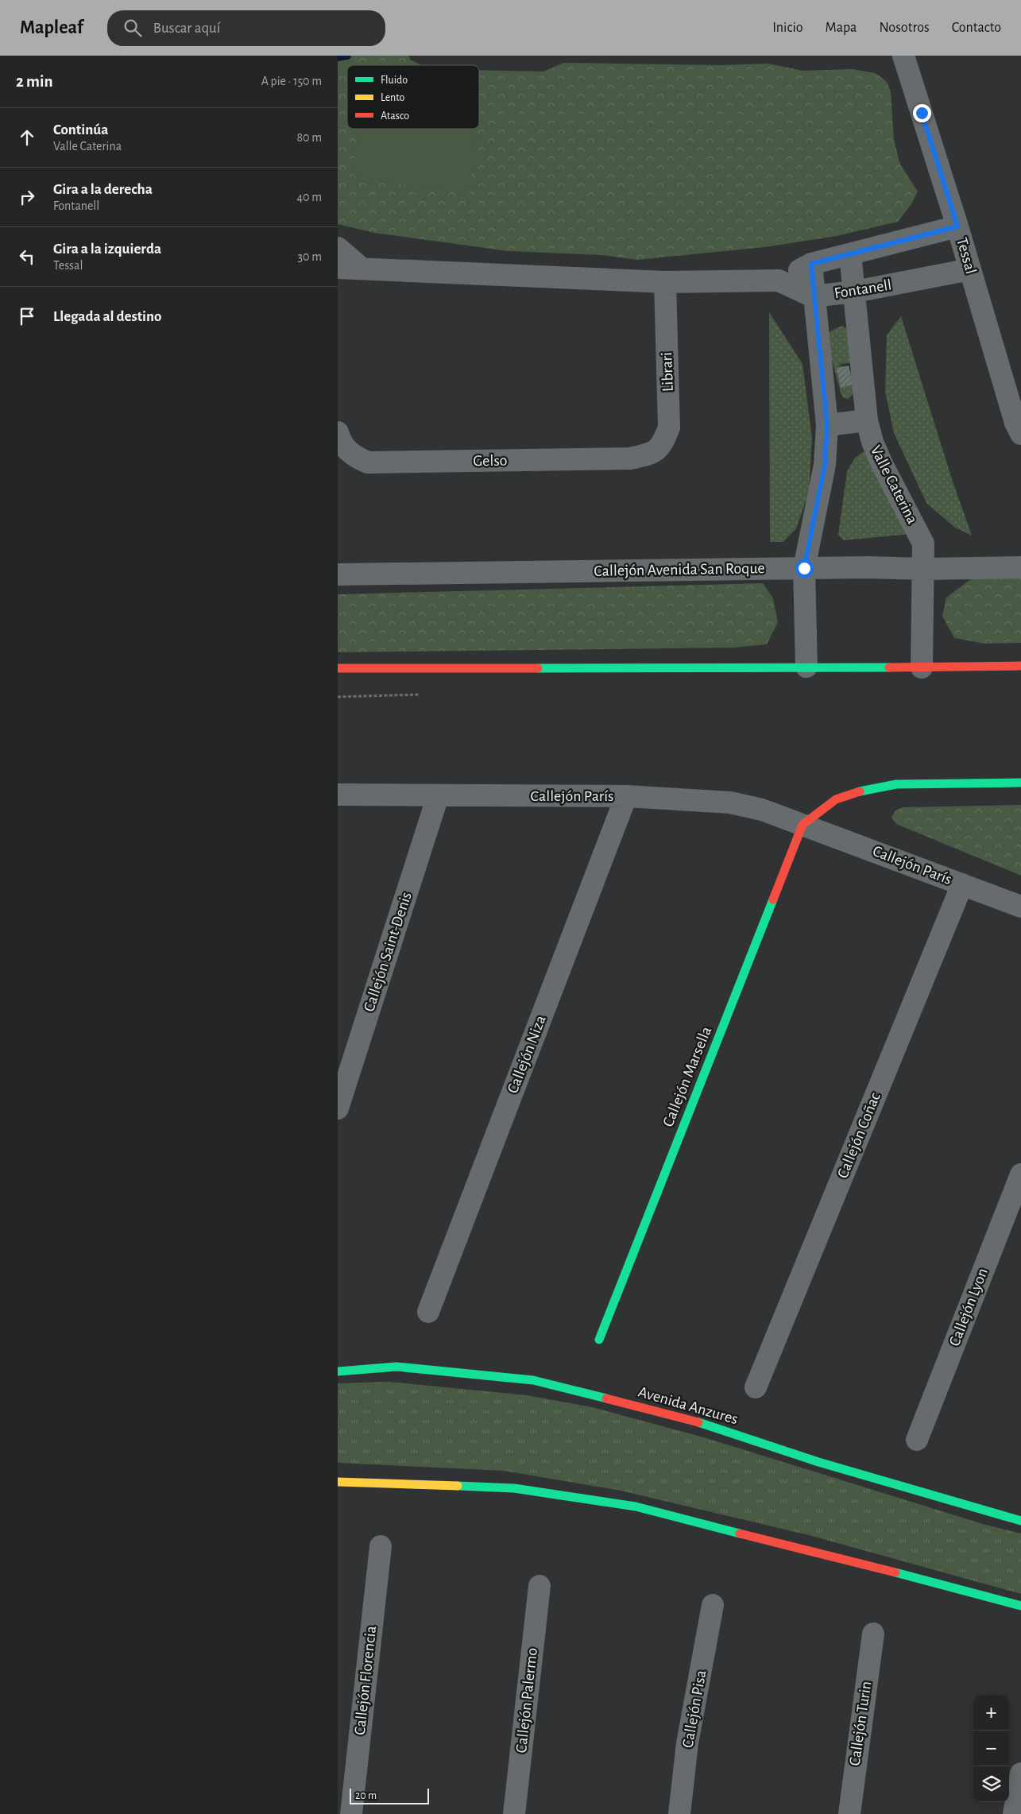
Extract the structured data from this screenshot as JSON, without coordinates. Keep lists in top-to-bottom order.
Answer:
{
  "streets": {
    "street": [
      "Tessal",
      "Fontanell",
      "Librari",
      "Gelso",
      "Valle Caterina",
      "Callejón Avenida San Roque",
      "Callejón París",
      "Callejón Saint-Denis",
      "Callejón Niza",
      "Callejón Marsella",
      "Callejón Coñac",
      "Callejón Lyon",
      "Avenida Anzures",
      "Callejón Florencia",
      "Callejón Palermo",
      "Callejón Pisa",
      "Callejón Turin"
    ]
  },
  "crossings": [
    ["Tessal", "Fontanell"],
    ["Fontanell", "Valle Caterina"],
    ["Librari", "Gelso"],
    ["Valle Caterina", "Callejón Avenida San Roque"],
    ["Callejón París", "Callejón Saint-Denis"],
    ["Callejón París", "Callejón Niza"],
    ["Callejón París", "Callejón Marsella"],
    ["Callejón París", "Callejón Coñac"]
  ],
  "legend": ["Fluido", "Lento", "Atasco"],
  "scale_bar": "20 m",
  "page": {
    "header": "Mapleaf",
    "search": "Buscar aquí",
    "nav": [
      "Inicio",
      "Mapa",
      "Nosotros",
      "Contacto"
    ],
    "heading": ["2 min", "A pie · 150 m"],
    "list": [
      ["Continúa", "Valle Caterina", "80 m"],
      ["Gira a la derecha", "Fontanell", "40 m"],
      ["Gira a la izquierda", "Tessal", "30 m"],
      "Llegada al destino"
    ],
    "map_buttons": ["+", "−"],
    "scale": "20 m"
  }
}
